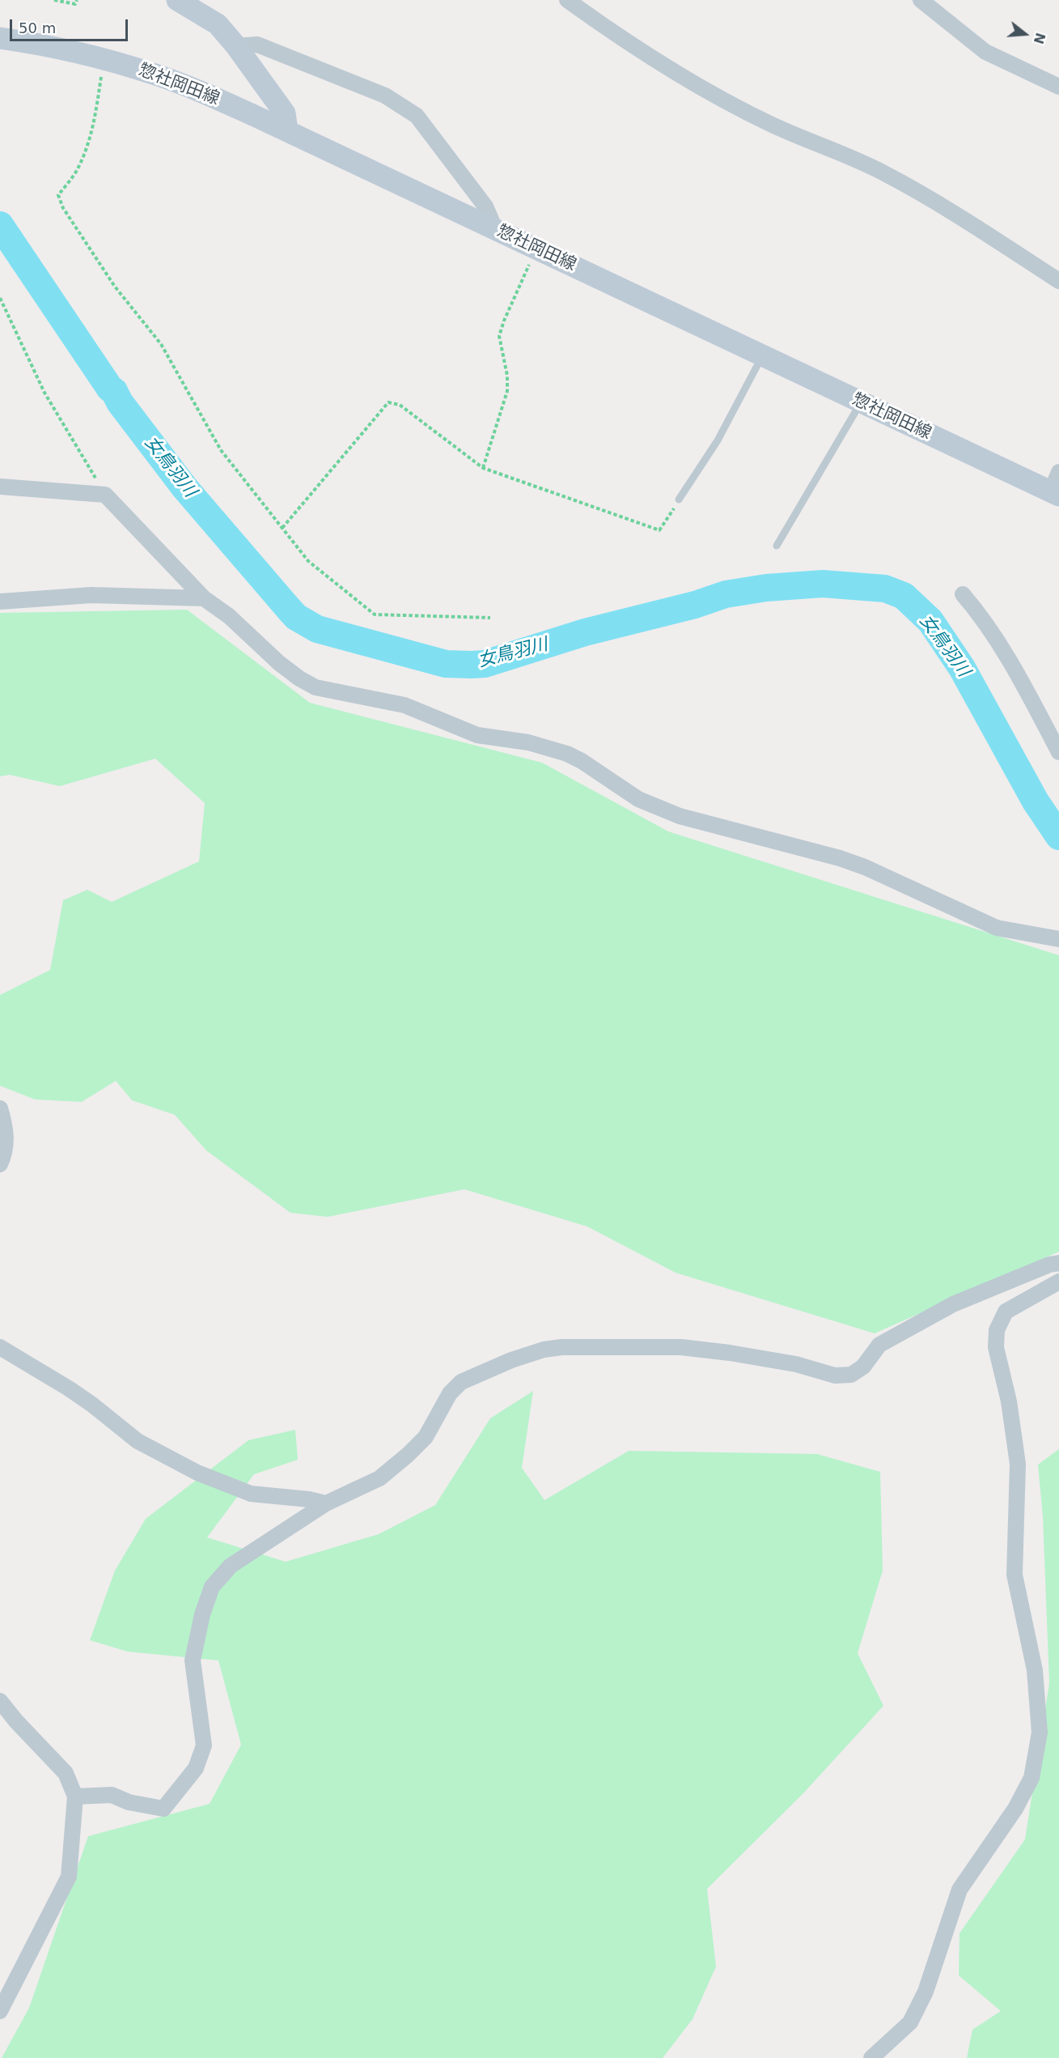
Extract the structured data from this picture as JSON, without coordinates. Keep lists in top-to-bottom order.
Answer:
{
  "streets": {
    "main road": ["惣社岡田線"]
  },
  "water": ["女鳥羽川"],
  "scale_bar": "50 m",
  "north": "right"
}
